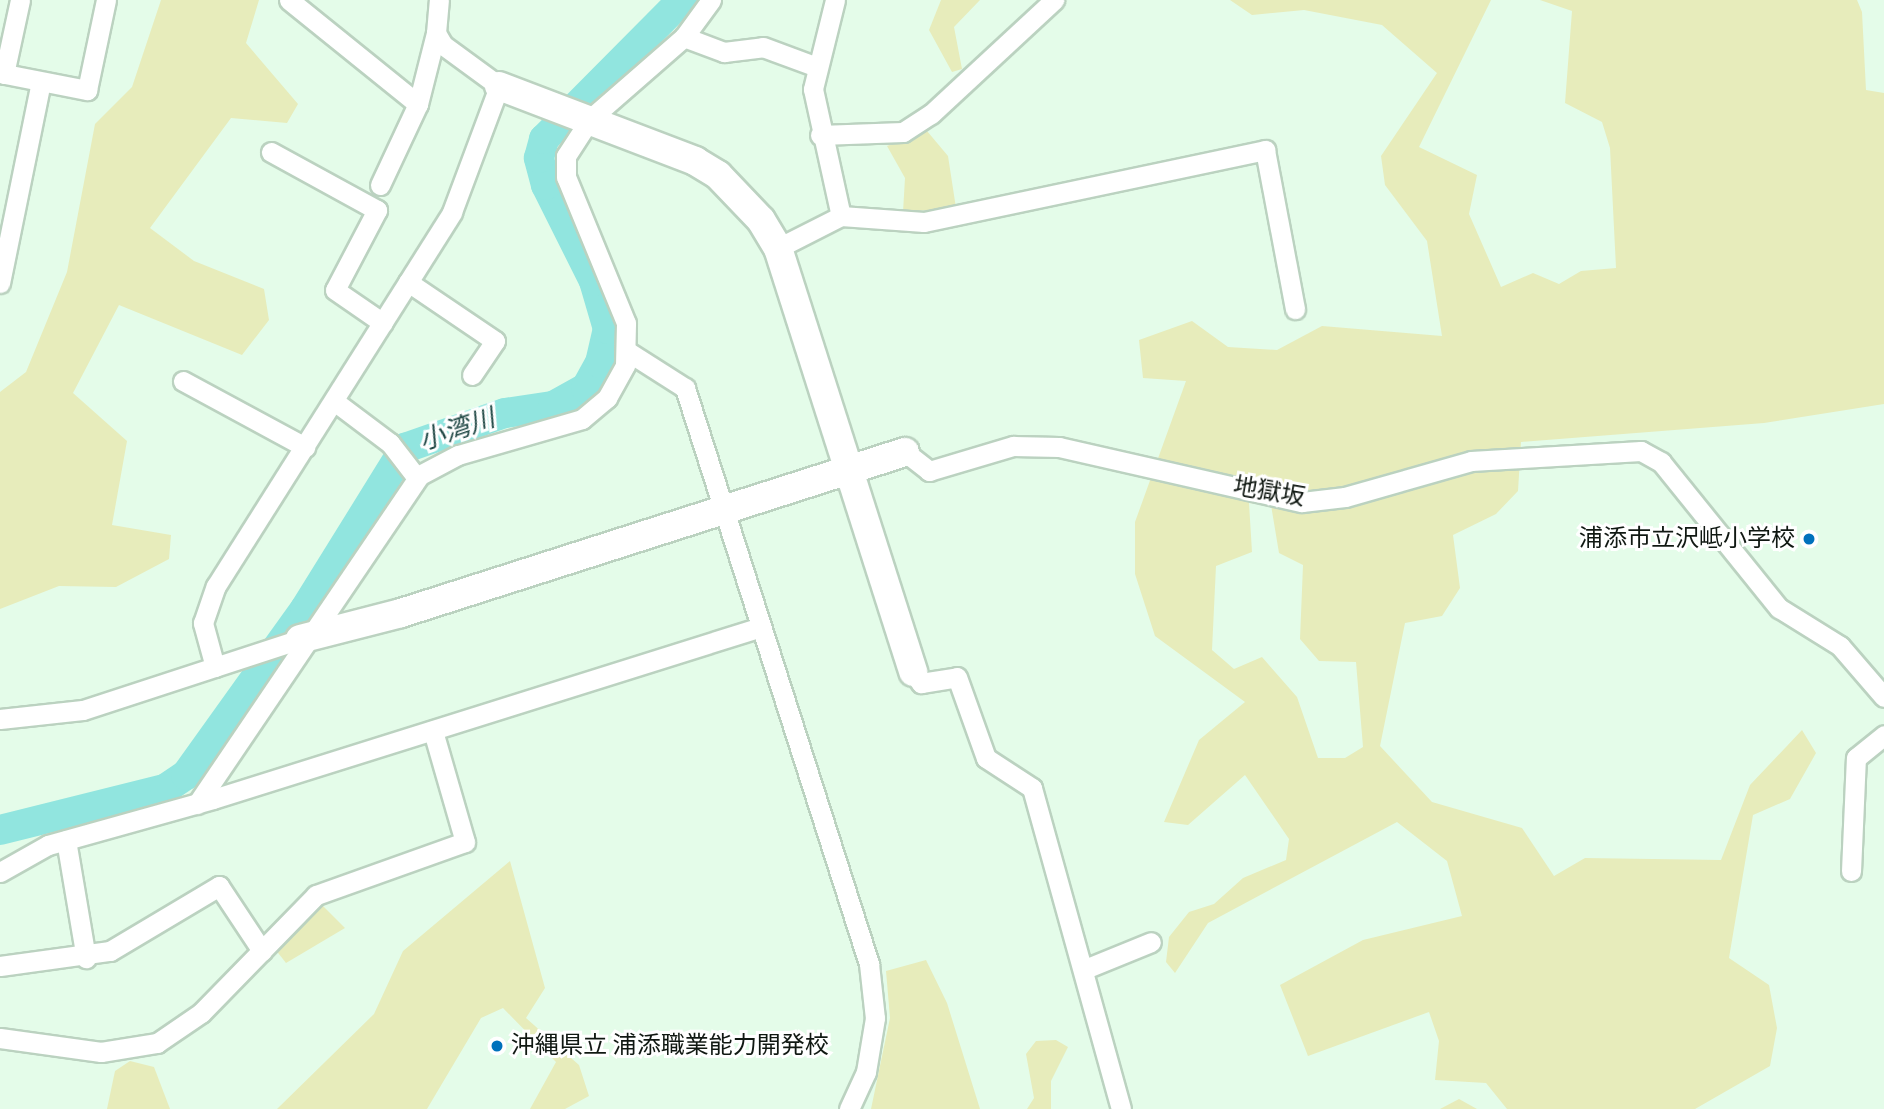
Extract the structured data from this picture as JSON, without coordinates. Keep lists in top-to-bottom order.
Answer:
{
  "streets": {
    "street": ["地獄坂"]
  },
  "water": ["小湾川"],
  "places": ["浦添市立沢岻小学校", "沖縄県立 浦添職業能力開発校"]
}
